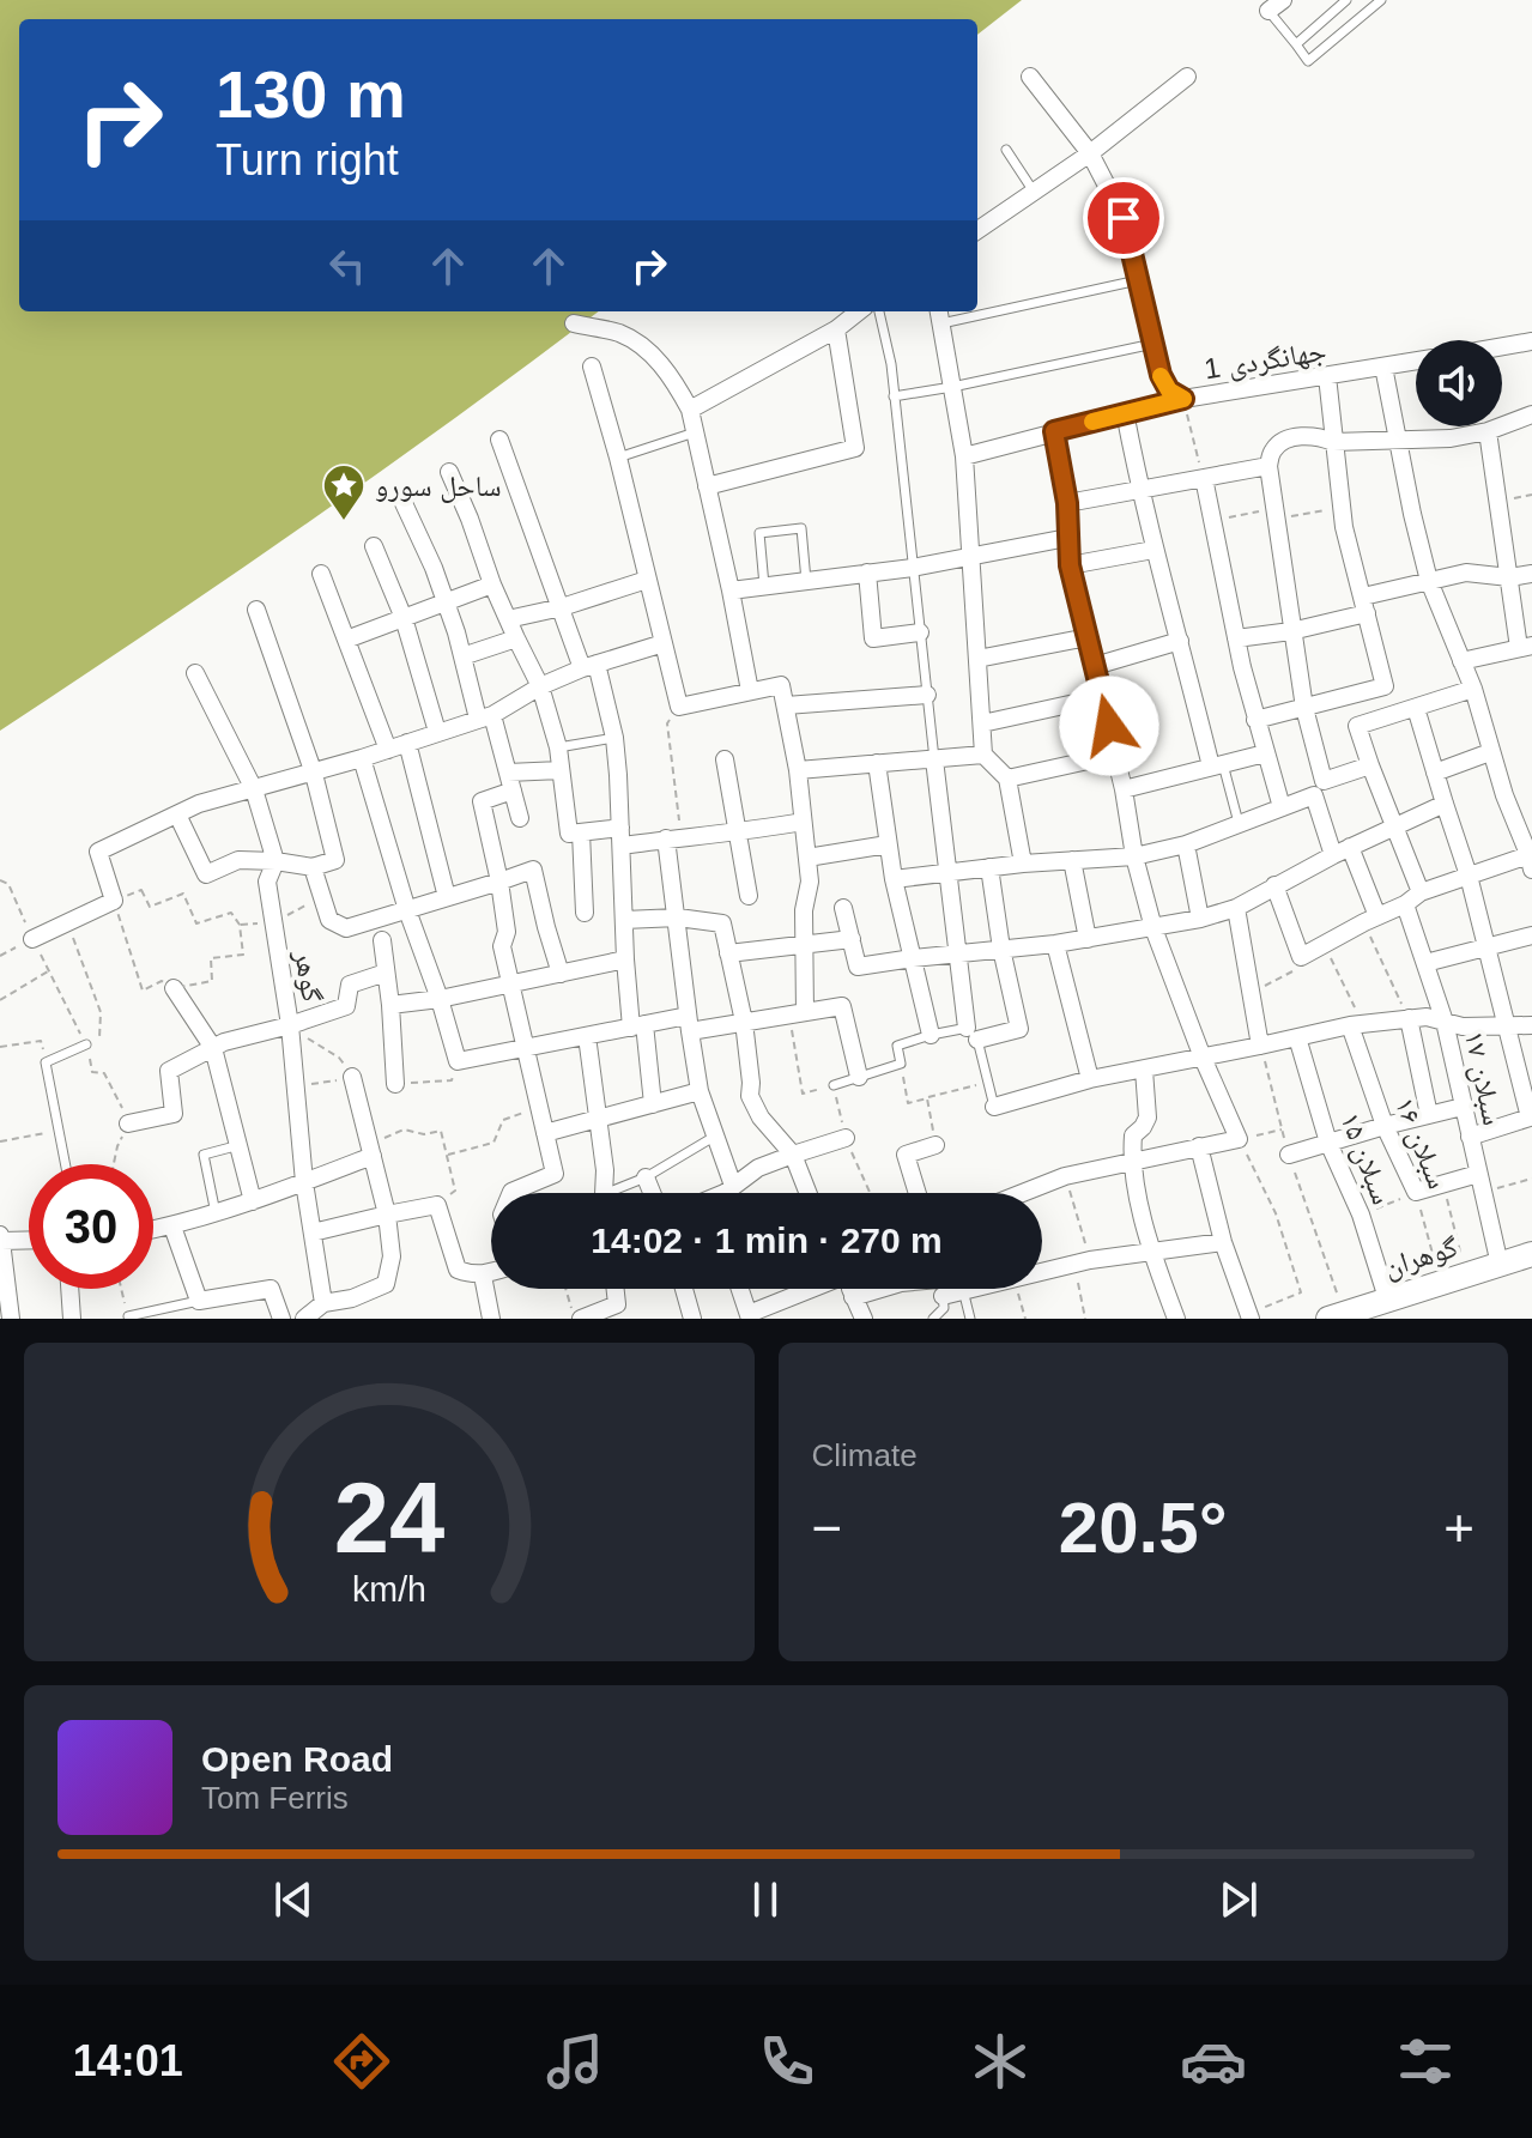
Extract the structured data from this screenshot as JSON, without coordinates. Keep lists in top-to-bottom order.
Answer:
{
  "streets": {
    "street": [
      "جهانگردی 1",
      "گوهر",
      "سبلان ۱۷",
      "سبلان ۱۶",
      "سبلان ۱۵",
      "گوهران"
    ]
  },
  "crossings": [
    ["سبلان ۱۷", "گوهران"],
    ["سبلان ۱۶", "گوهران"],
    ["سبلان ۱۵", "گوهران"]
  ],
  "places": {
    "place": ["ساحل سورو"]
  },
  "page": {
    "turn": ["130 m", "Turn right"],
    "limit": "30",
    "trip": "14:02 · 1 min · 270 m",
    "tile": "Climate",
    "heat": ["−", "20.5°", "+"],
    "song": ["Open Road", "Tom Ferris"],
    "tabs": "14:01",
    "gauge": ["24", "km/h"]
  }
}
